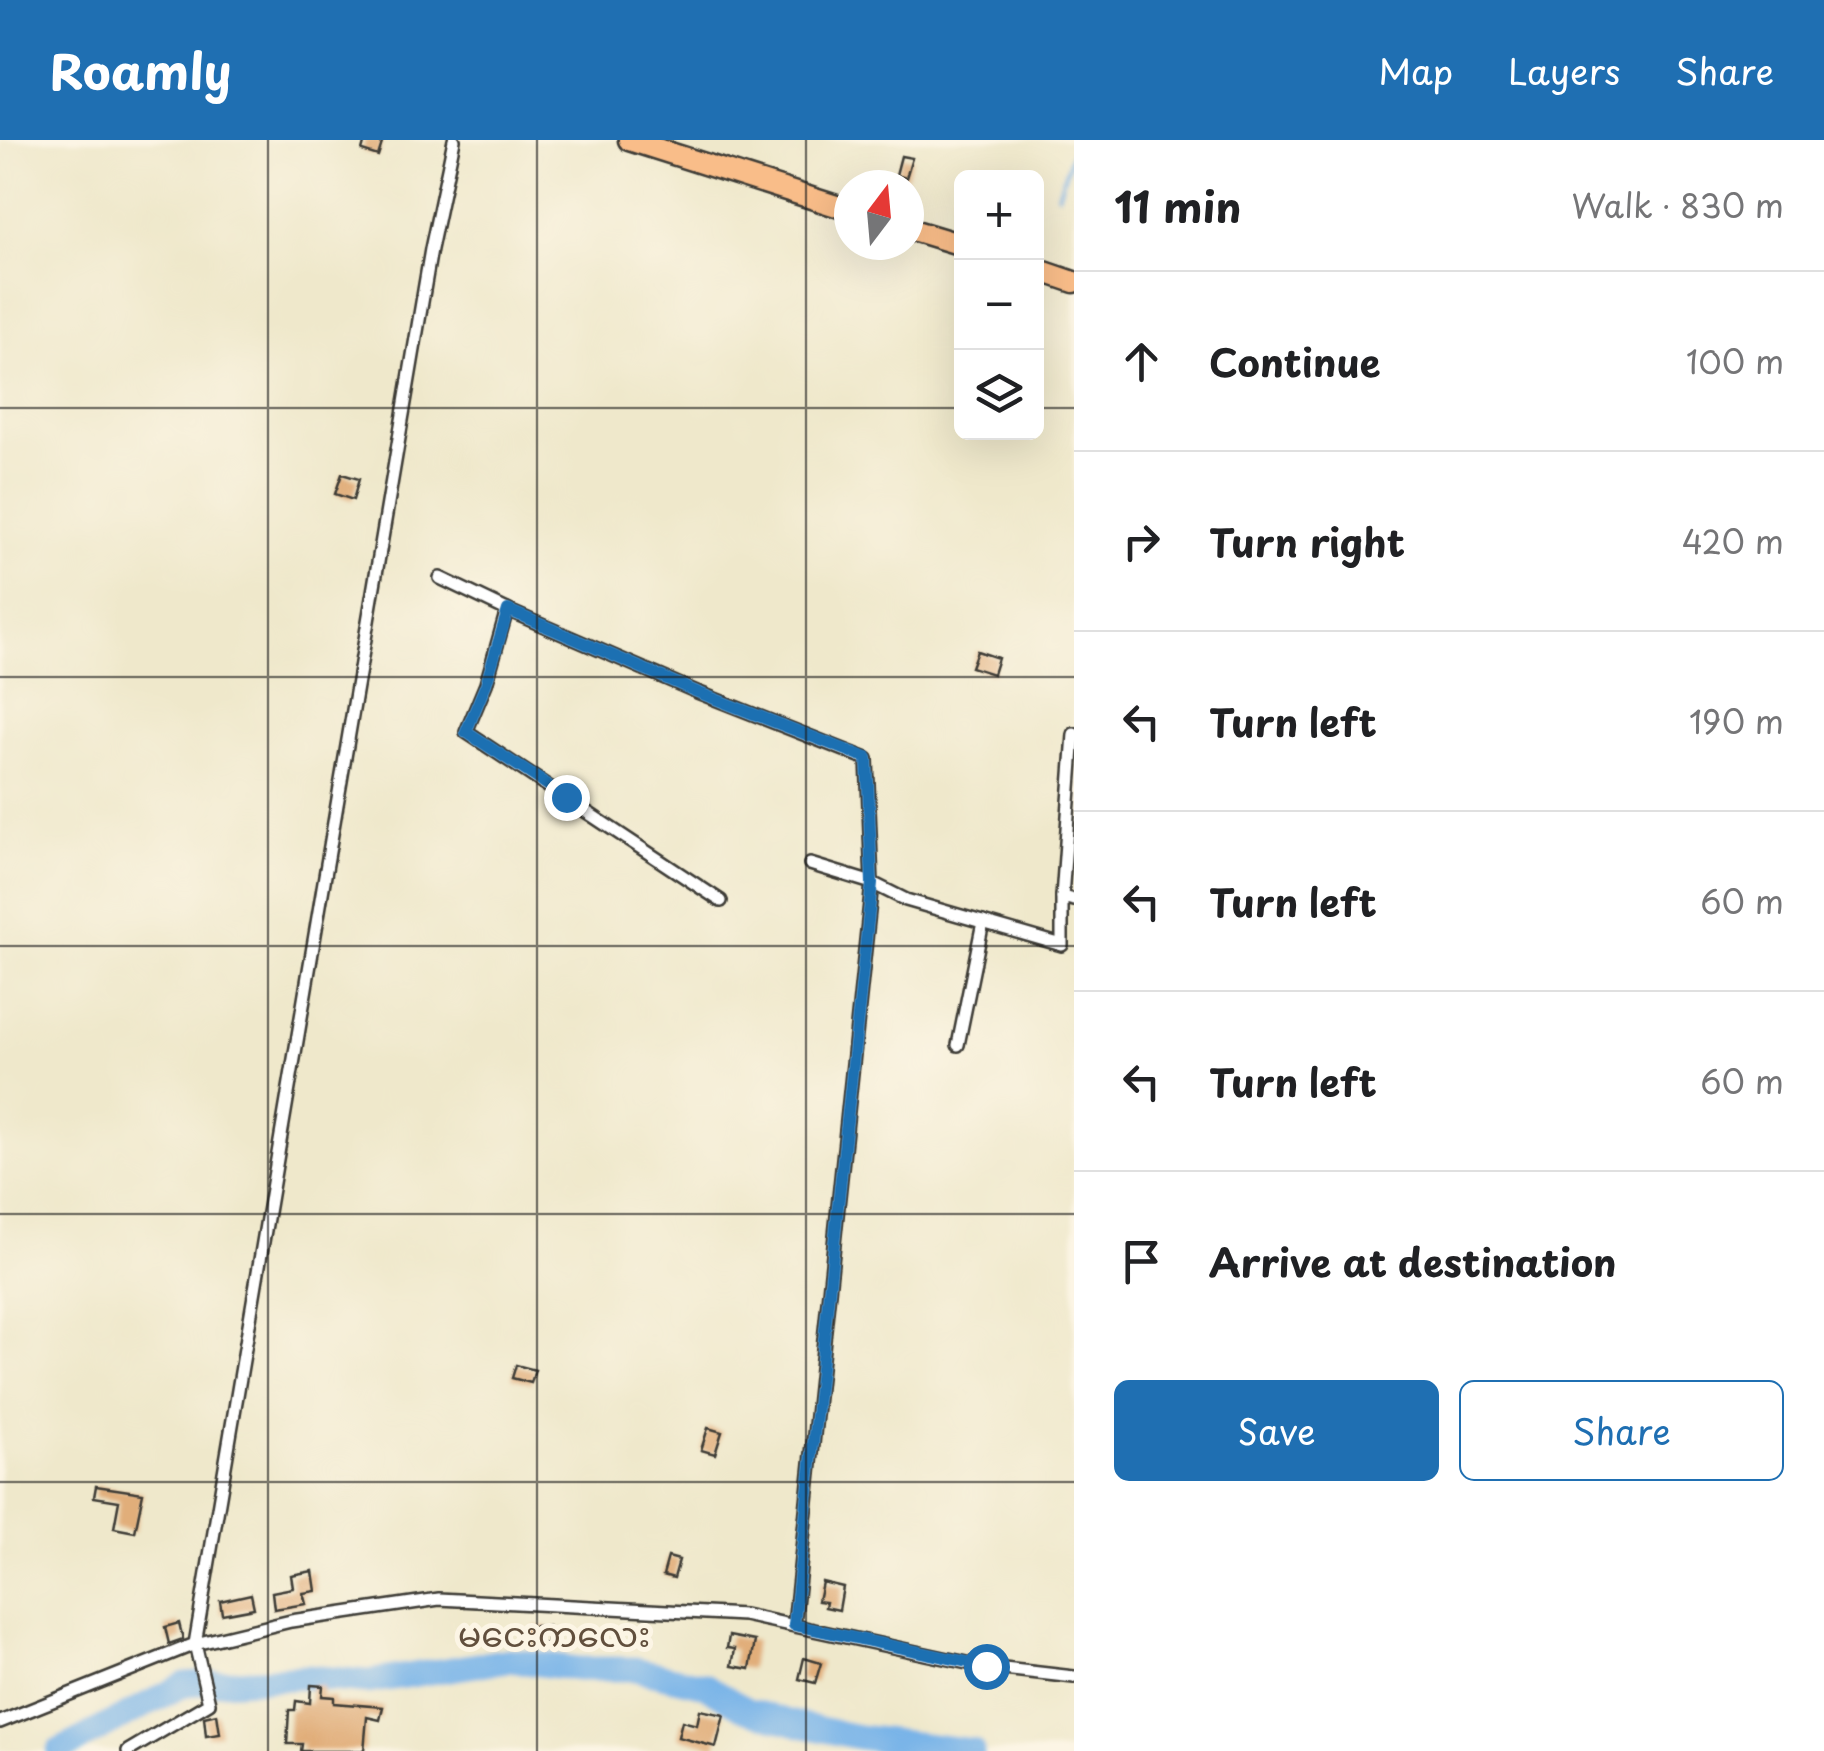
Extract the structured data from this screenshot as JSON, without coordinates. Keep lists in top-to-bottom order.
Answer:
{
  "districts": ["မငေးကလေး"],
  "north": "top",
  "page": {
    "header": "Roamly",
    "nav": ["Map", "Layers", "Share"],
    "heading": ["11 min", "Walk · 830 m"],
    "map_buttons": ["+", "−"],
    "list": [
      ["Continue", "100 m"],
      ["Turn right", "420 m"],
      ["Turn left", "190 m"],
      ["Turn left", "60 m"],
      ["Turn left", "60 m"],
      "Arrive at destination"
    ],
    "buttons": ["Save", "Share"]
  }
}
